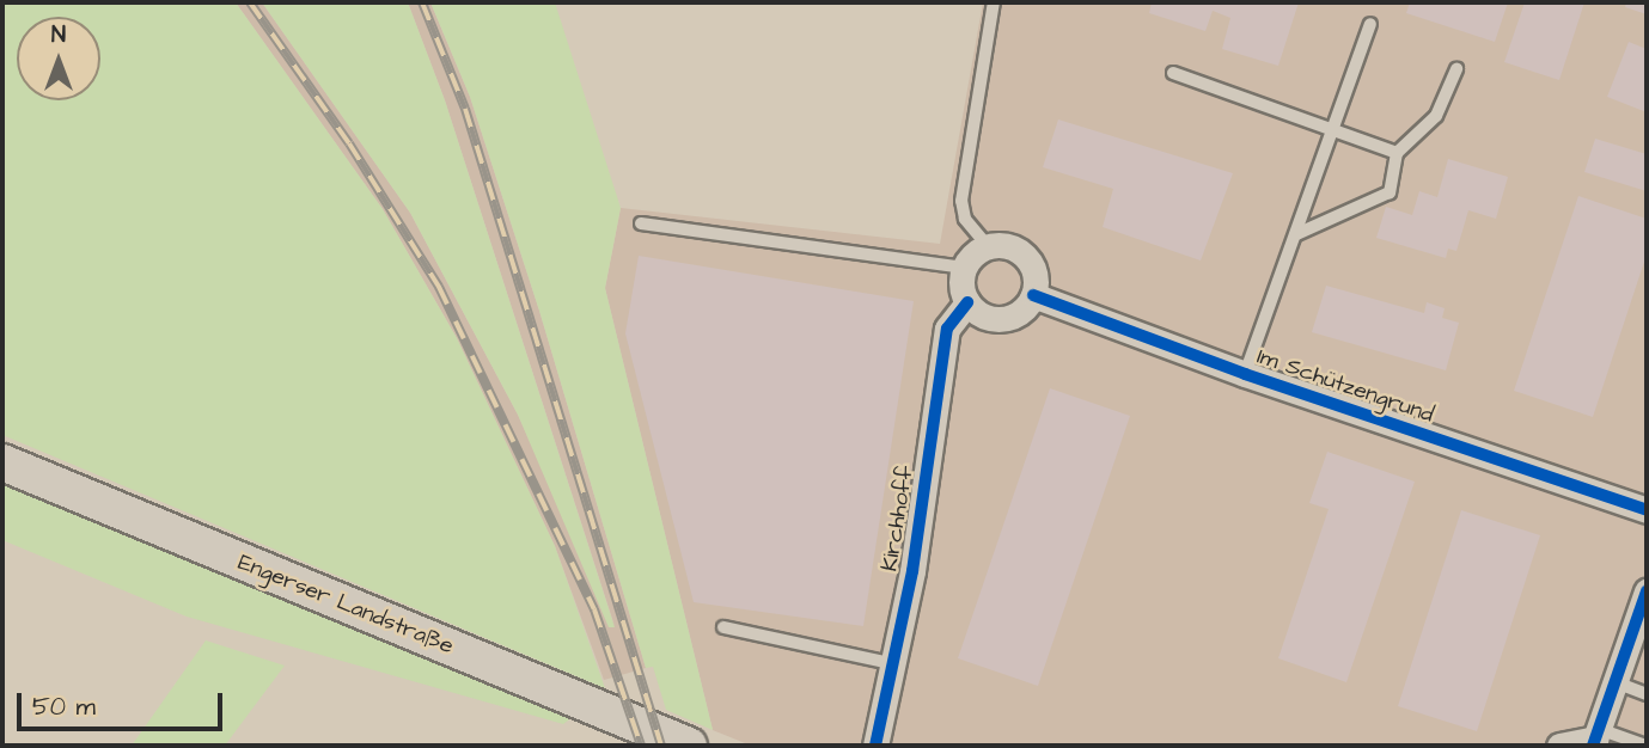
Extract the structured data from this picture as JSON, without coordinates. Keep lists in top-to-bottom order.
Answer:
{
  "streets": {
    "main road": ["Engerser Landstraße"],
    "street": ["Im Schützengrund", "Kirchhoff"]
  },
  "crossings": [
    ["Im Schützengrund", "Kirchhoff"]
  ],
  "scale_bar": "50 m",
  "north": "top"
}
